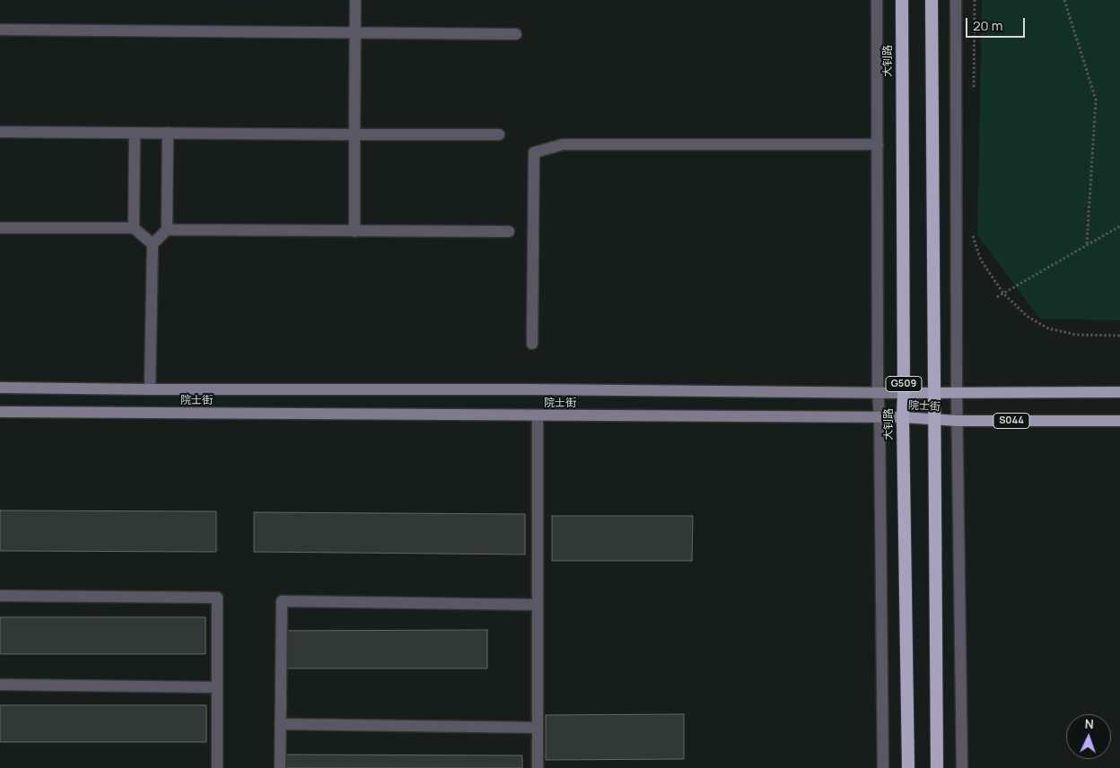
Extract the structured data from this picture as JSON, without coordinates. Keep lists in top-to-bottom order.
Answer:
{
  "streets": {
    "highway": ["大钊路", "G509"],
    "main road": ["院士街", "S044"]
  },
  "crossings": [
    ["大钊路", "院士街"],
    ["G509", "院士街"]
  ],
  "scale_bar": "20 m",
  "north": "top"
}
